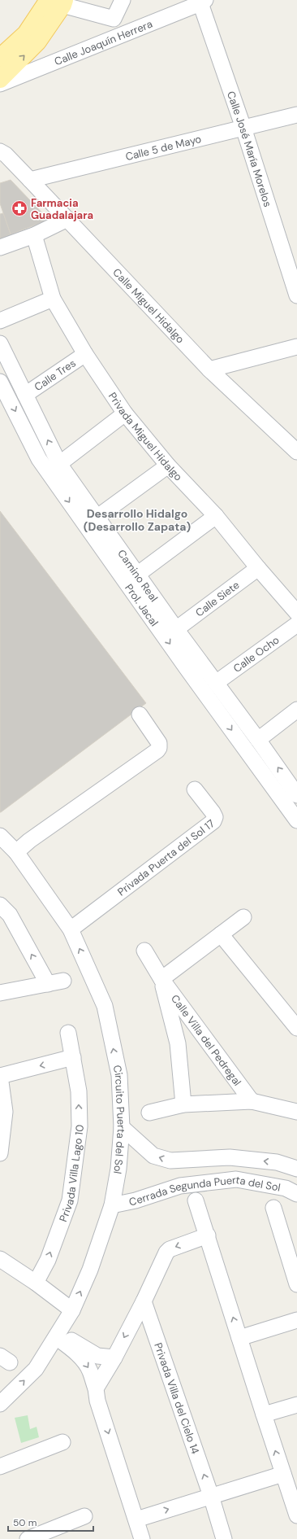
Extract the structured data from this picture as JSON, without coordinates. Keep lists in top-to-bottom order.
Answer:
{
  "streets": {
    "street": [
      "Calle Joaquín Herrera",
      "Calle 5 de Mayo",
      "Calle José María Morelos",
      "Calle Miguel Hidalgo",
      "Calle Tres",
      "Privada Miguel Hidalgo",
      "Camino Real",
      "Calle Siete",
      "Prol. Jacal",
      "Calle Ocho",
      "Privada Puerta del Sol 17",
      "Calle Villa del Pedregal",
      "Circuito Puerta del Sol",
      "Privada Villa Lago 10",
      "Cerrada Segunda Puerta del Sol",
      "Privada Villa del Cielo 14"
    ]
  },
  "crossings": [
    ["Calle Joaquín Herrera", "Calle José María Morelos"],
    ["Calle 5 de Mayo", "Calle José María Morelos"],
    ["Calle 5 de Mayo", "Calle Miguel Hidalgo"],
    ["Calle Tres", "Privada Miguel Hidalgo"],
    ["Calle Tres", "Camino Real"],
    ["Privada Miguel Hidalgo", "Calle Siete"],
    ["Camino Real", "Calle Siete"],
    ["Camino Real", "Calle Ocho"],
    ["Privada Puerta del Sol 17", "Circuito Puerta del Sol"],
    ["Circuito Puerta del Sol", "Cerrada Segunda Puerta del Sol"]
  ],
  "one_way": ["Prol. Jacal"],
  "districts": ["Desarrollo Hidalgo (Desarrollo Zapata)"],
  "places": {
    "pharmacy": ["Farmacia Guadalajara"]
  },
  "scale_bar": "50 m"
}
